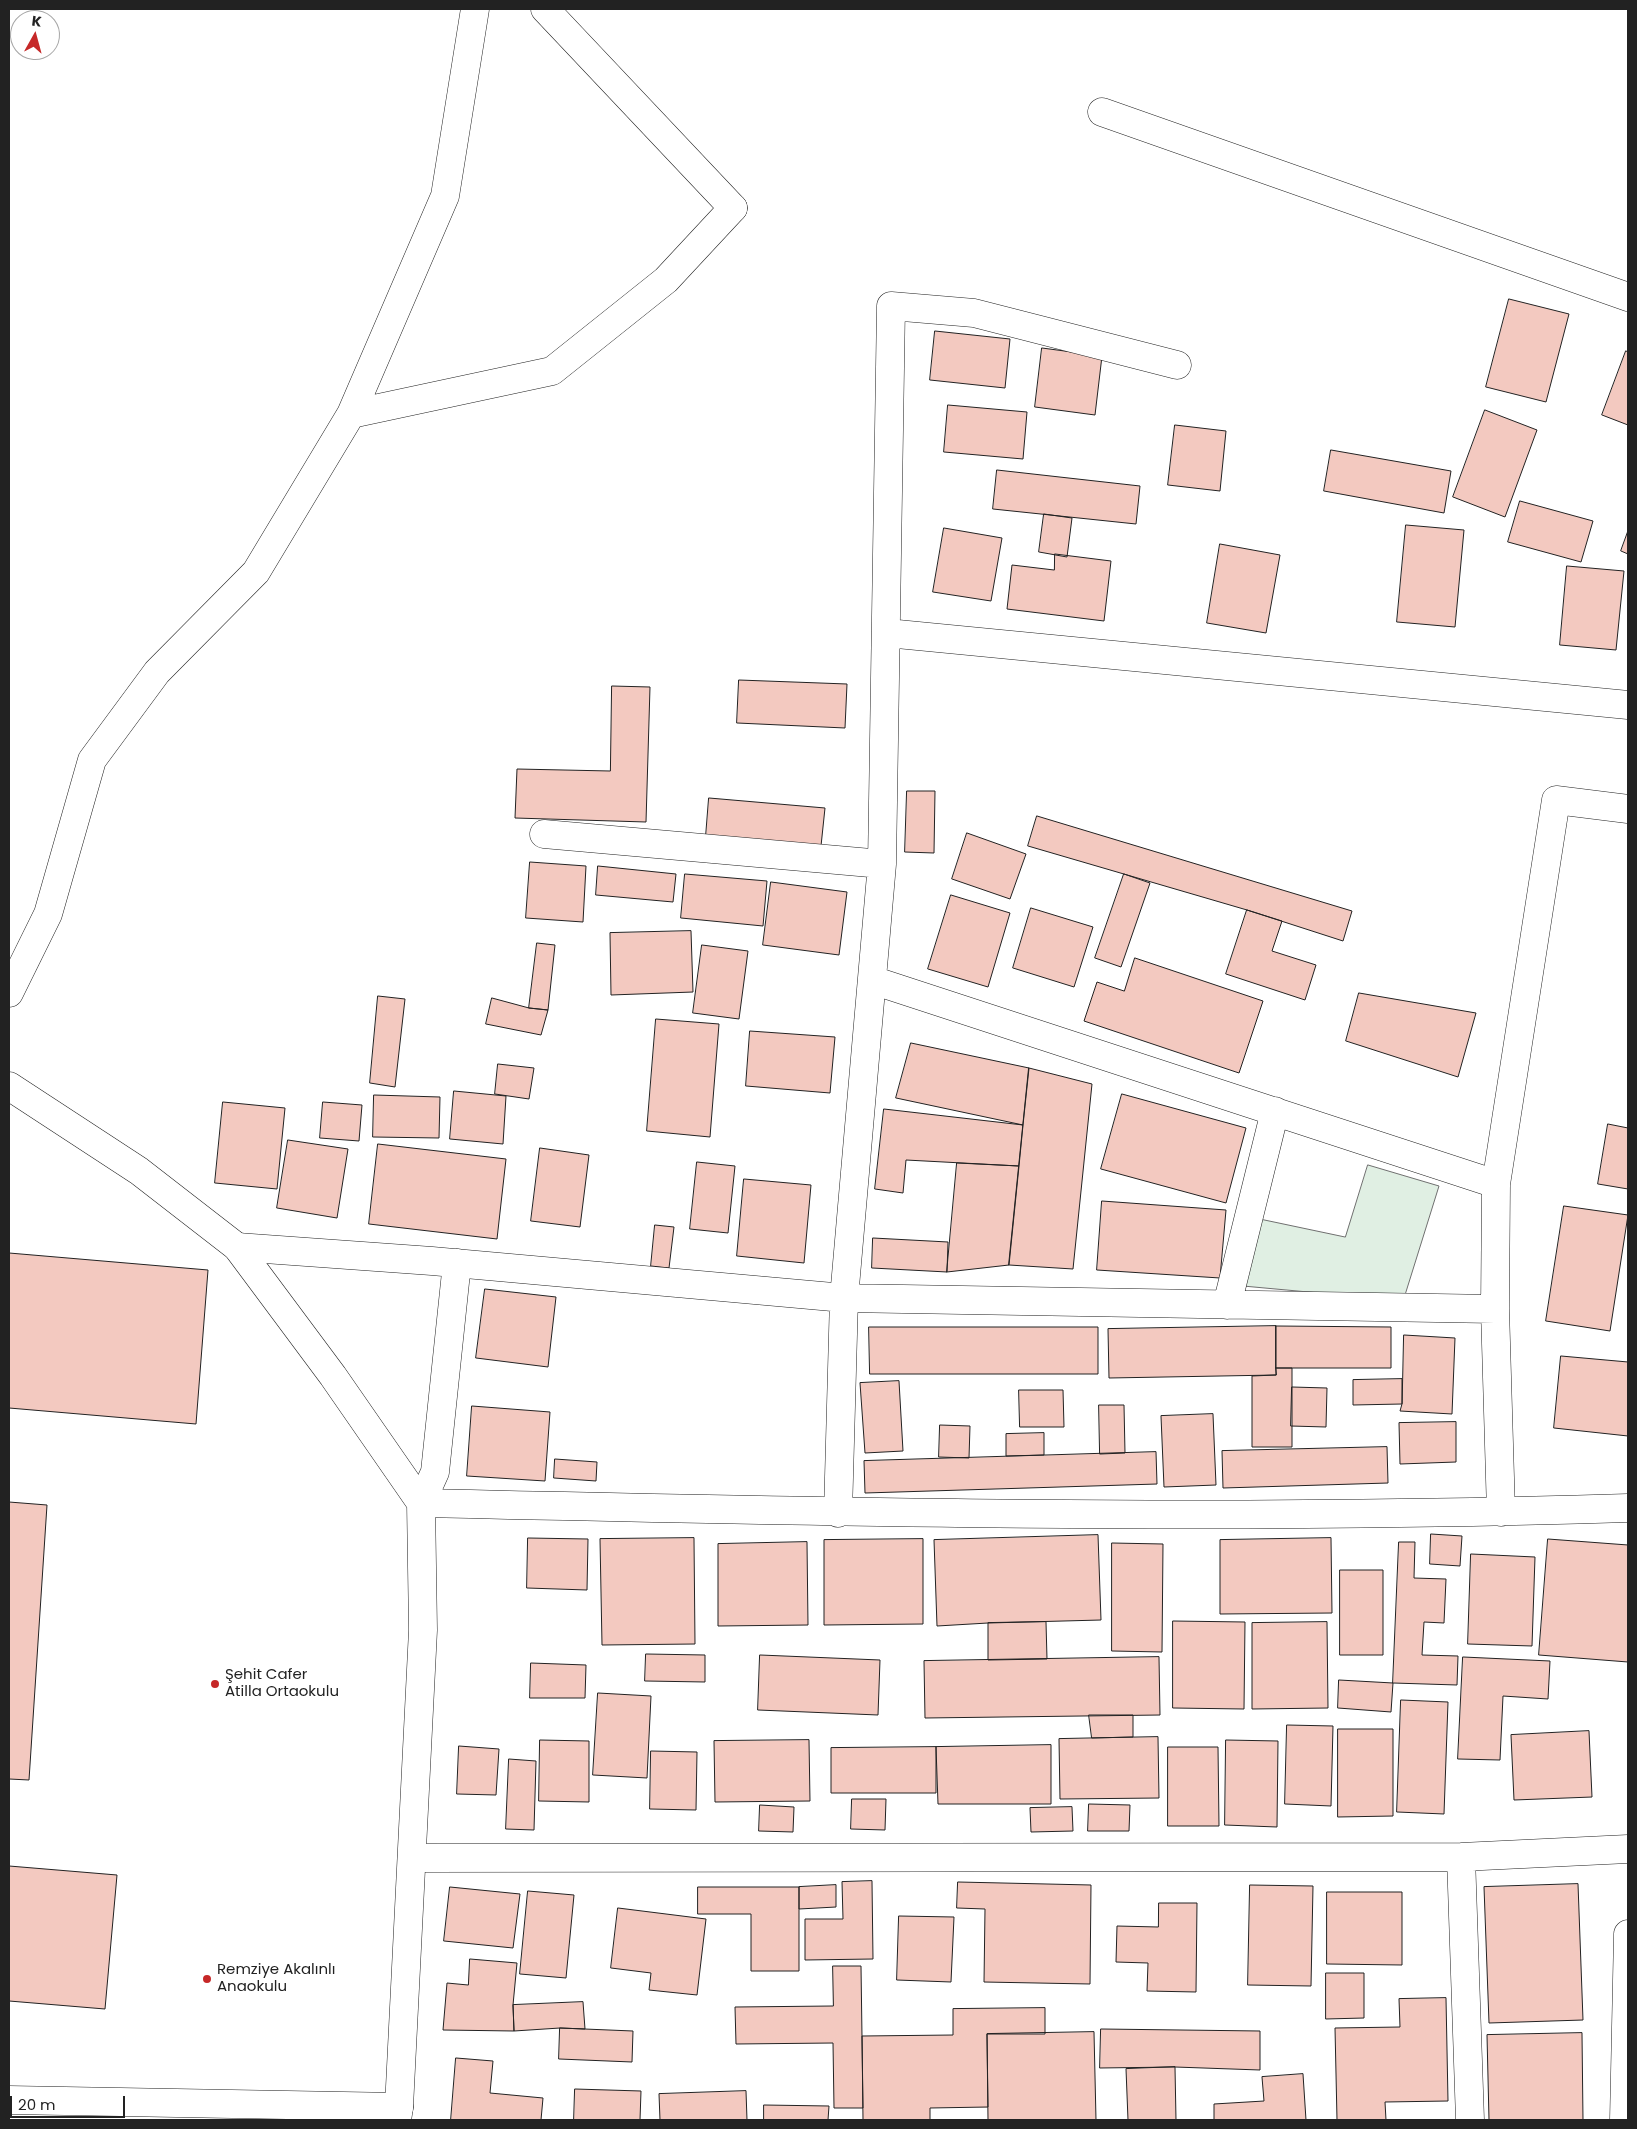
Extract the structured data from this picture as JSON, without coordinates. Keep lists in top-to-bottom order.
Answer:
{
  "places": ["Şehit Cafer Atilla Ortaokulu", "Remziye Akalınlı Anaokulu"],
  "scale_bar": "20 m",
  "north": "top"
}
